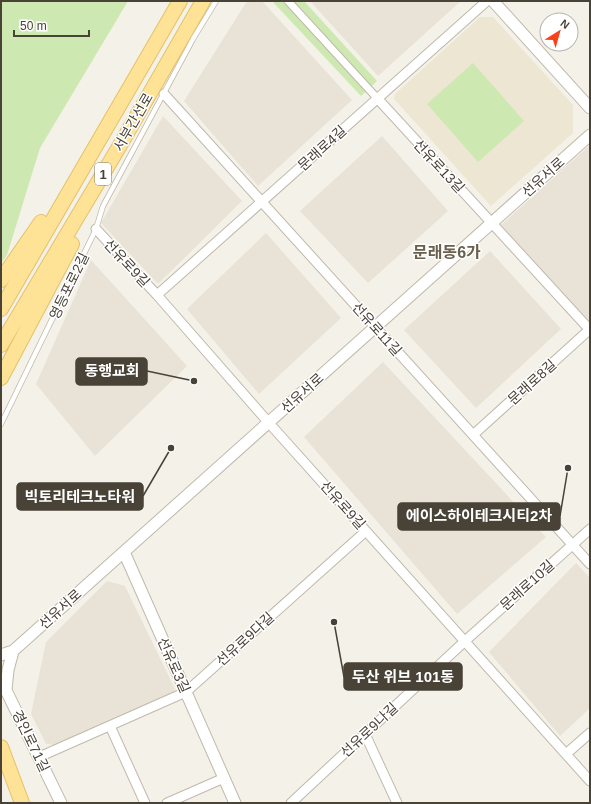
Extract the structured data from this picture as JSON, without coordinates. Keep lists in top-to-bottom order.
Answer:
{
  "streets": {
    "main road": ["서부간선로", "1"],
    "street": [
      "문래로4길",
      "선유로13길",
      "선유서로",
      "선유로9길",
      "선유로11길",
      "문래로8길",
      "문래로10길",
      "선유로9다길",
      "선유로3길",
      "선유로9나길",
      "경인로71길"
    ],
    "lane": ["영등포로2길"]
  },
  "crossings": [
    ["서부간선로", "1"],
    ["문래로4길", "선유로13길"],
    ["문래로4길", "선유로9길"],
    ["문래로4길", "선유로11길"],
    ["선유로13길", "선유서로"],
    ["선유로13길", "문래로8길"],
    ["선유서로", "선유로9길"],
    ["선유서로", "선유로11길"],
    ["선유서로", "선유로3길"],
    ["선유로9길", "영등포로2길"],
    ["선유로9길", "문래로10길"],
    ["선유로9길", "선유로9다길"],
    ["선유로9길", "선유로9나길"],
    ["영등포로2길", "선유로11길"],
    ["선유로11길", "문래로8길"],
    ["선유로11길", "문래로10길"],
    ["문래로10길", "선유로9나길"],
    ["선유로9다길", "선유로3길"],
    ["선유로9다길", "경인로71길"]
  ],
  "districts": ["문래동6가"],
  "places": [
    "동행교회",
    "빅토리테크노타워",
    "에이스하이테크시티2차",
    "두산 위브 101동"
  ],
  "scale_bar": "50 m",
  "north": "top right"
}
